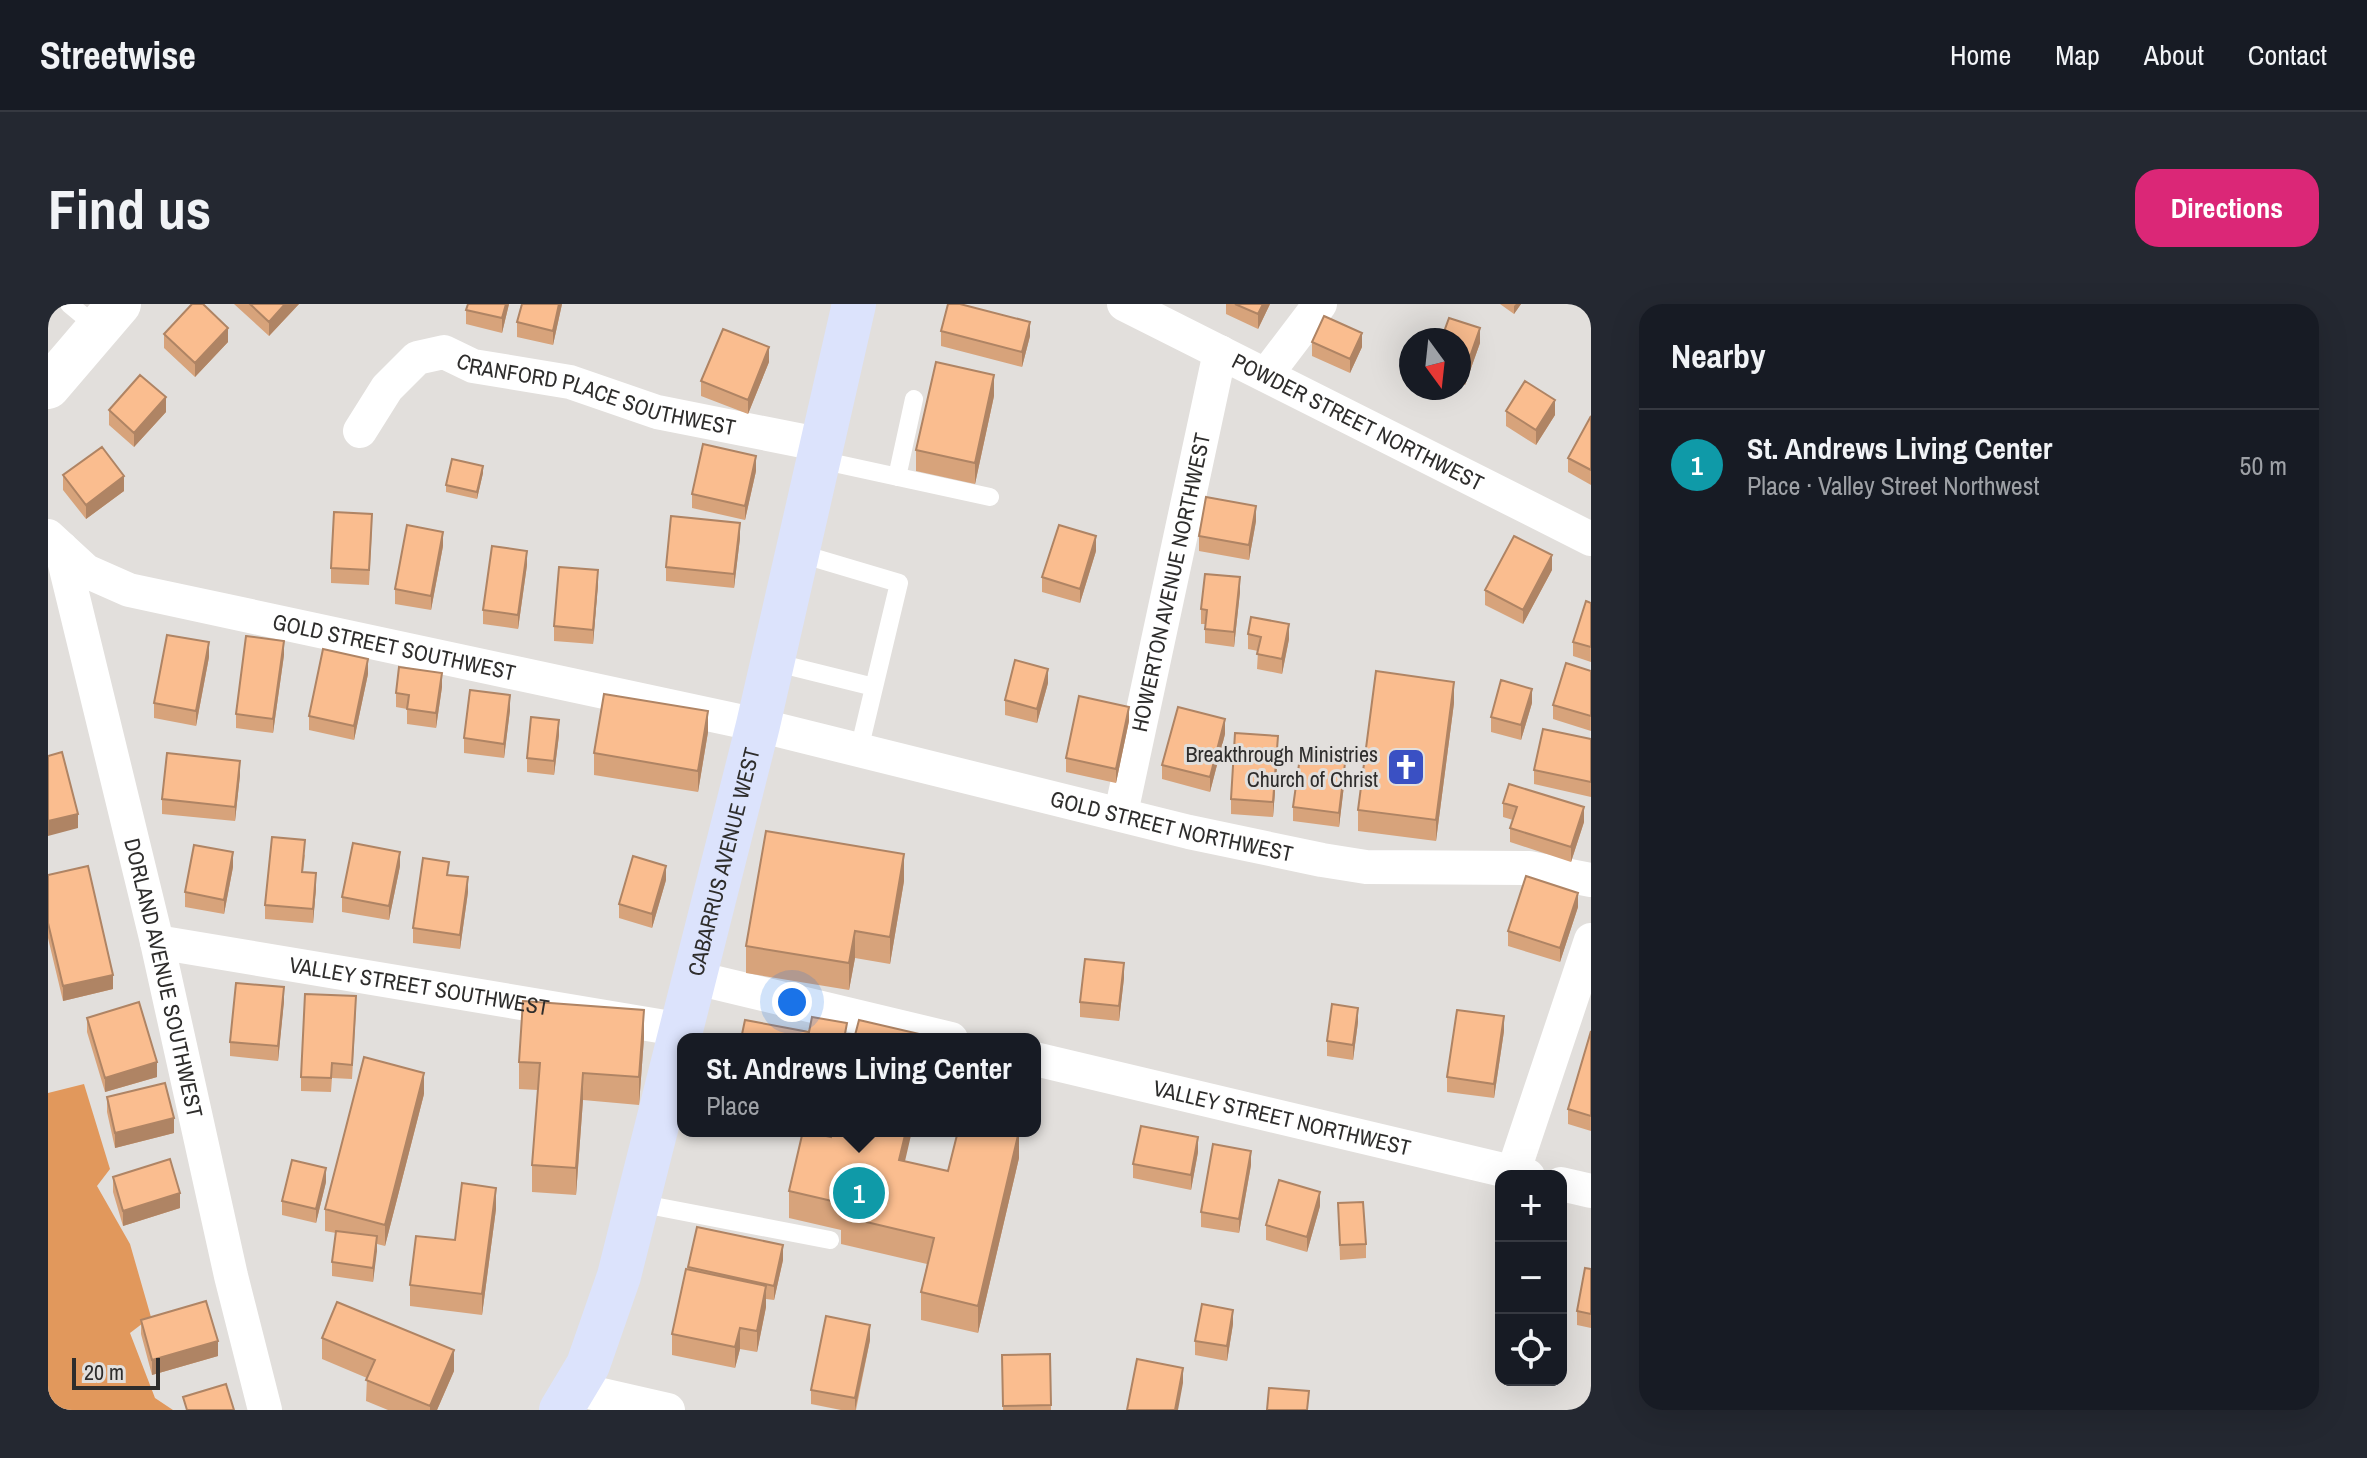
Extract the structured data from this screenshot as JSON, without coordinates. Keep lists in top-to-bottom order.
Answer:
{
  "streets": {
    "main road": ["CABARRUS AVENUE WEST"],
    "street": [
      "CRANFORD PLACE SOUTHWEST",
      "POWDER STREET NORTHWEST",
      "HOWERTON AVENUE NORTHWEST",
      "GOLD STREET SOUTHWEST",
      "GOLD STREET NORTHWEST",
      "DORLAND AVENUE SOUTHWEST",
      "VALLEY STREET SOUTHWEST",
      "VALLEY STREET NORTHWEST"
    ]
  },
  "crossings": [
    ["CRANFORD PLACE SOUTHWEST", "CABARRUS AVENUE WEST"],
    ["POWDER STREET NORTHWEST", "HOWERTON AVENUE NORTHWEST"],
    ["HOWERTON AVENUE NORTHWEST", "GOLD STREET NORTHWEST"],
    ["GOLD STREET SOUTHWEST", "GOLD STREET NORTHWEST"],
    ["GOLD STREET SOUTHWEST", "CABARRUS AVENUE WEST"],
    ["GOLD STREET SOUTHWEST", "DORLAND AVENUE SOUTHWEST"],
    ["GOLD STREET NORTHWEST", "CABARRUS AVENUE WEST"],
    ["CABARRUS AVENUE WEST", "VALLEY STREET SOUTHWEST"],
    ["DORLAND AVENUE SOUTHWEST", "VALLEY STREET SOUTHWEST"]
  ],
  "places": {
    "church": ["Breakthrough Ministries Church of Christ"]
  },
  "scale_bar": "20 m",
  "north": "bottom",
  "page": {
    "header": "Streetwise",
    "nav": [
      "Home",
      "Map",
      "About",
      "Contact"
    ],
    "buttons": "Directions",
    "title": "Find us",
    "heading": "Nearby",
    "list": [
      {
        "mark": "1",
        "name": "St. Andrews Living Center",
        "note": "Place · Valley Street Northwest",
        "value": "50 m"
      }
    ],
    "popup": ["St. Andrews Living Center", "Place"],
    "pins": "1",
    "map_buttons": ["+", "−"],
    "scale": "20 m"
  }
}
